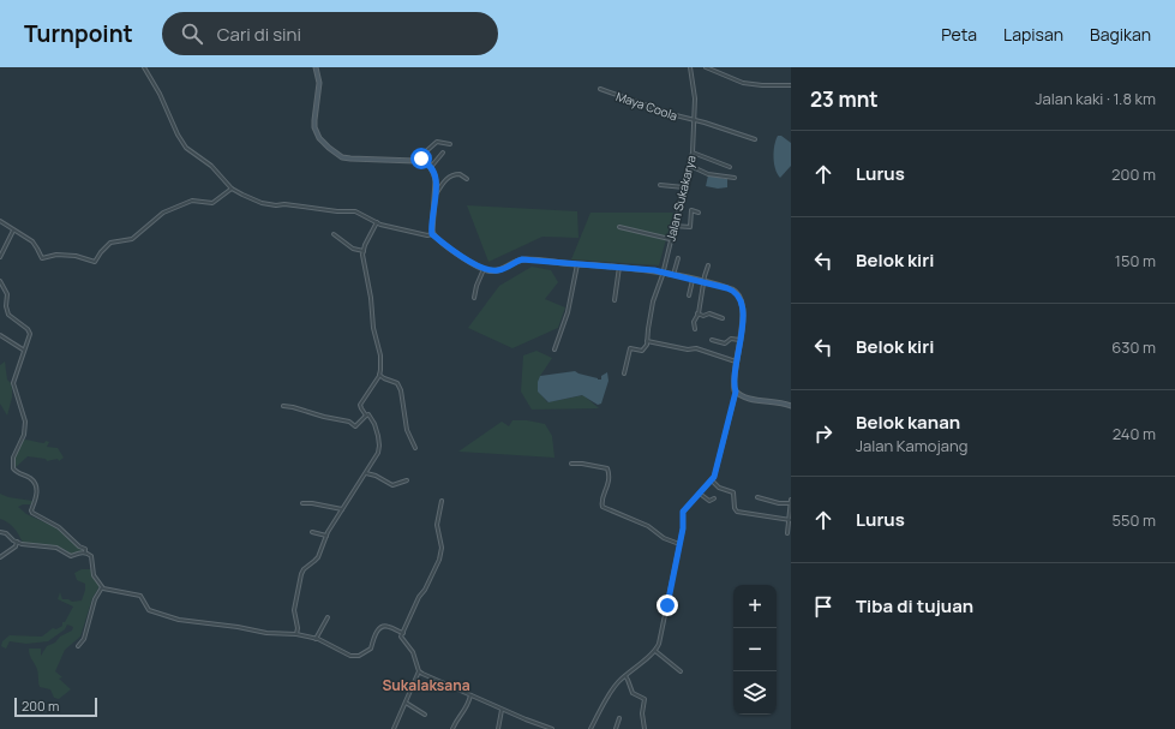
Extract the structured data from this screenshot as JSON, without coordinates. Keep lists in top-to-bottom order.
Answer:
{
  "streets": {
    "street": ["Maya Coola", "Jalan Sukakarya"]
  },
  "crossings": [
    ["Maya Coola", "Jalan Sukakarya"]
  ],
  "districts": ["Sukalaksana"],
  "scale_bar": "200 m",
  "page": {
    "header": "Turnpoint",
    "search": "Cari di sini",
    "nav": ["Peta", "Lapisan", "Bagikan"],
    "heading": ["23 mnt", "Jalan kaki · 1.8 km"],
    "list": [
      ["Lurus", "200 m"],
      ["Belok kiri", "150 m"],
      ["Belok kiri", "630 m"],
      ["Belok kanan", "Jalan Kamojang", "240 m"],
      ["Lurus", "550 m"],
      "Tiba di tujuan"
    ],
    "map_buttons": ["+", "−"],
    "scale": "200 m"
  }
}
